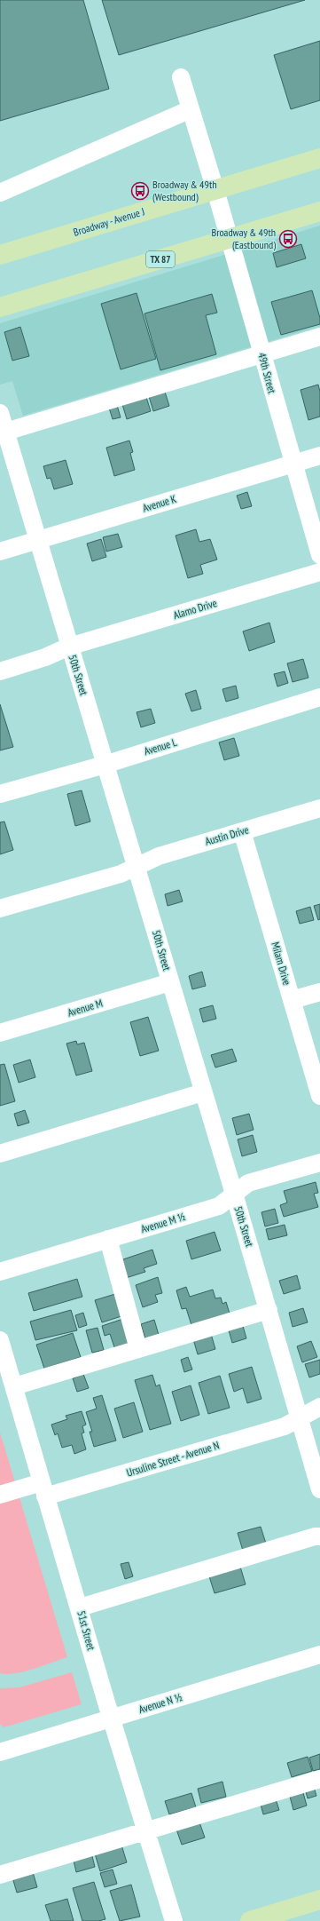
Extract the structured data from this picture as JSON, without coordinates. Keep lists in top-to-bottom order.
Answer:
{
  "streets": {
    "main road": ["Broadway - Avenue J", "TX 87"],
    "street": [
      "49th Street",
      "Avenue K",
      "Alamo Drive",
      "50th Street",
      "Avenue L",
      "Austin Drive",
      "Milam Drive",
      "Avenue M",
      "Avenue M ½",
      "Ursuline Street - Avenue N",
      "51st Street",
      "Avenue N ½"
    ]
  },
  "crossings": [
    ["Broadway - Avenue J", "49th Street"],
    ["TX 87", "49th Street"],
    ["49th Street", "Avenue K"],
    ["Avenue K", "50th Street"],
    ["Alamo Drive", "50th Street"],
    ["50th Street", "Avenue L"],
    ["50th Street", "Austin Drive"],
    ["50th Street", "Avenue M"],
    ["50th Street", "Avenue M ½"],
    ["50th Street", "Ursuline Street - Avenue N"],
    ["Austin Drive", "Milam Drive"],
    ["Ursuline Street - Avenue N", "51st Street"],
    ["51st Street", "Avenue N ½"]
  ],
  "places": {
    "bus stop": ["Broadway & 49th (Westbound)", "Broadway & 49th (Eastbound)"]
  }
}
